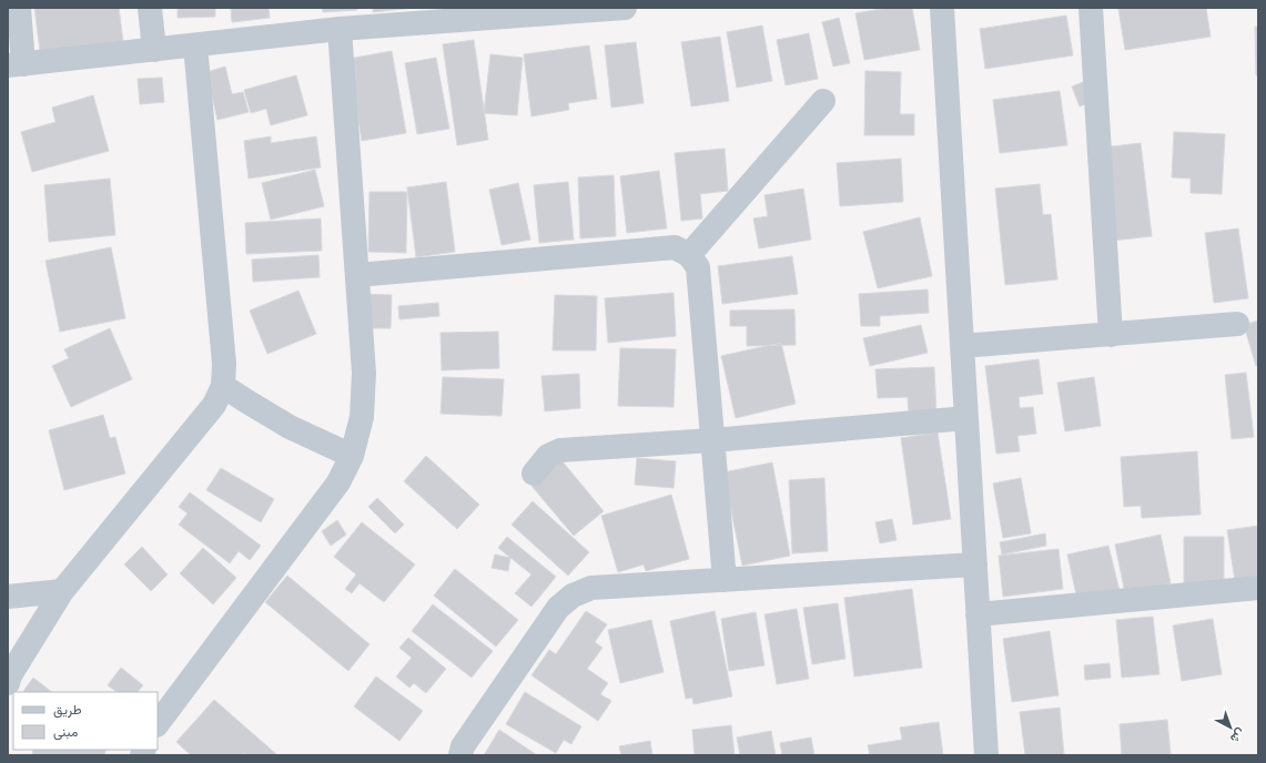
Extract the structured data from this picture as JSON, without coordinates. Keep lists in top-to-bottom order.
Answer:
{
  "legend": ["طريق", "مبنى"],
  "north": "bottom right"
}
